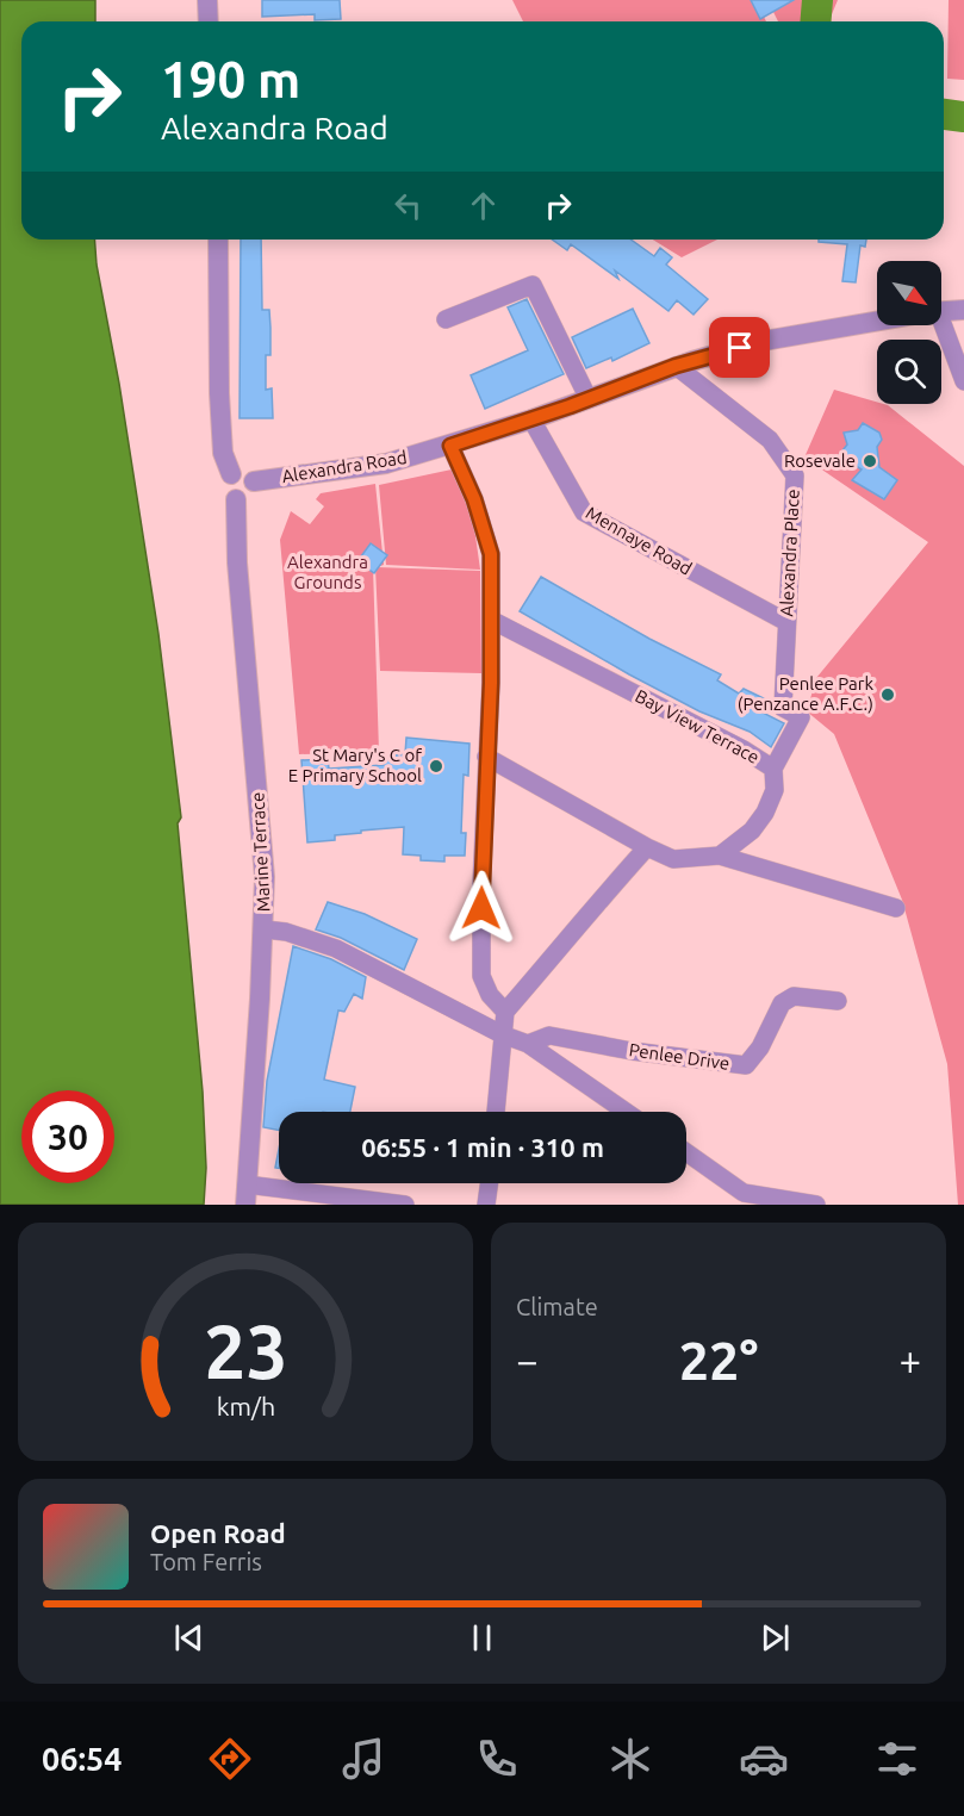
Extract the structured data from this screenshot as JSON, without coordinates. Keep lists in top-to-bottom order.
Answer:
{
  "streets": {
    "street": [
      "Alexandra Road",
      "Mennaye Road",
      "Alexandra Place",
      "Bay View Terrace",
      "Marine Terrace",
      "Penlee Drive"
    ]
  },
  "crossings": [
    ["Alexandra Road", "Mennaye Road"],
    ["Alexandra Road", "Alexandra Place"],
    ["Alexandra Road", "Marine Terrace"],
    ["Mennaye Road", "Alexandra Place"],
    ["Alexandra Place", "Bay View Terrace"]
  ],
  "parks": ["Alexandra Grounds"],
  "places": ["Rosevale", "Penlee Park (Penzance A.F.C.)", "St Mary's C of E Primary School"],
  "north": "bottom right",
  "page": {
    "turn": ["190 m", "Alexandra Road"],
    "limit": "30",
    "trip": "06:55 · 1 min · 310 m",
    "tile": "Climate",
    "heat": ["−", "22°", "+"],
    "song": ["Open Road", "Tom Ferris"],
    "tabs": "06:54",
    "gauge": ["23", "km/h"]
  }
}
